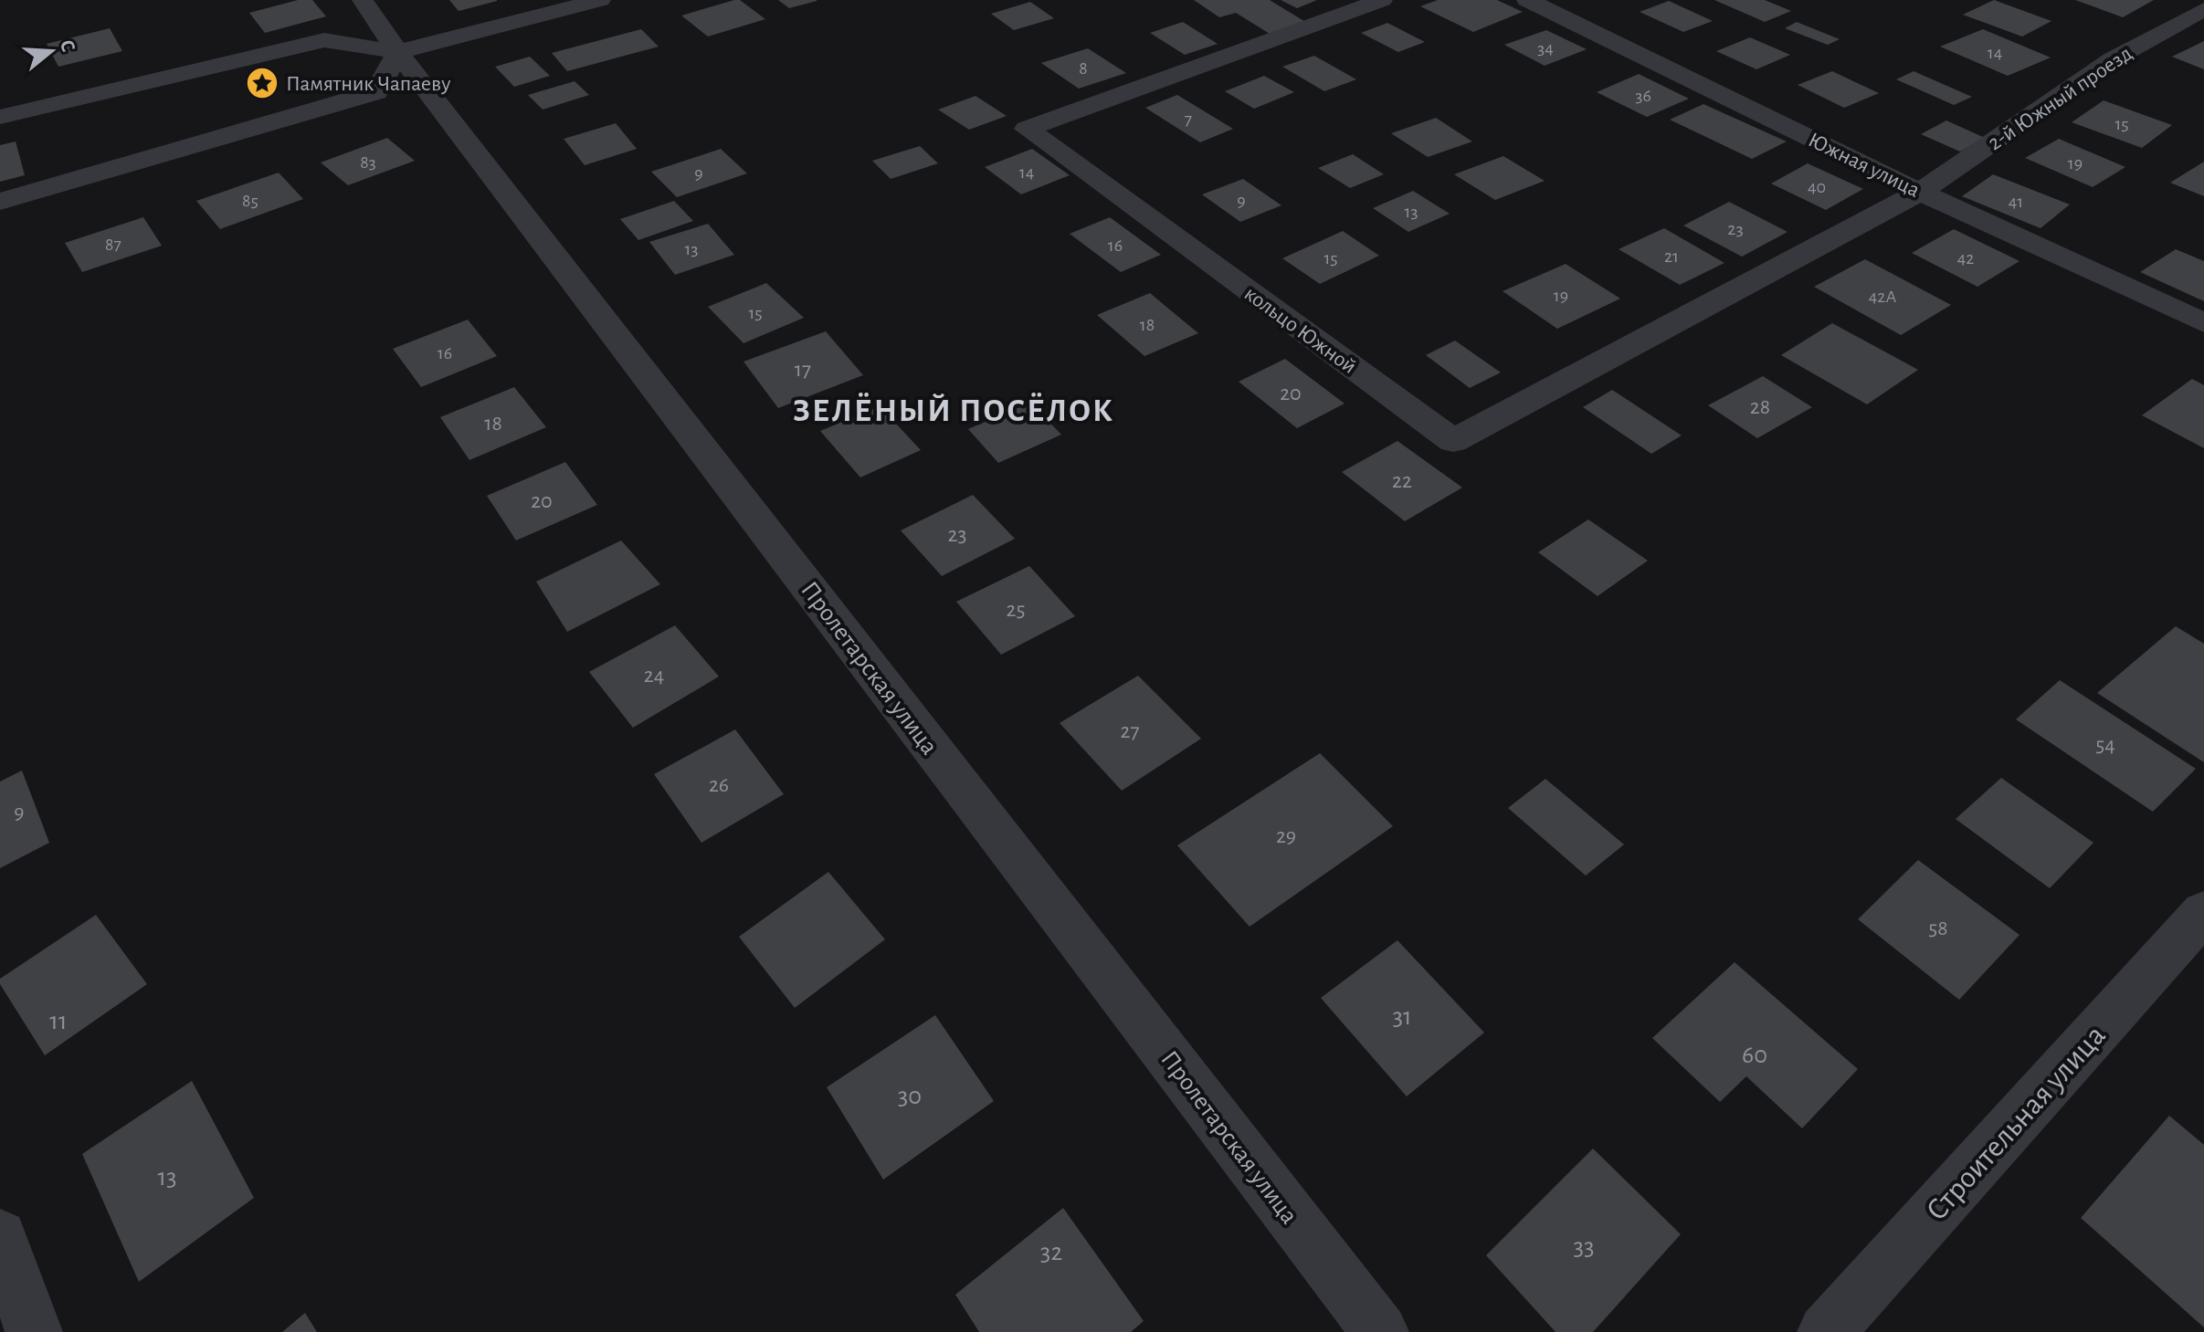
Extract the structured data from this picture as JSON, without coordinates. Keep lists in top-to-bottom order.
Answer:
{
  "streets": {
    "street": [
      "2-й Южный проезд",
      "Южная улица",
      "кольцо Южной",
      "Пролетарская улица",
      "Строительная улица"
    ]
  },
  "crossings": [
    ["2-й Южный проезд", "Южная улица"],
    ["2-й Южный проезд", "кольцо Южной"],
    ["Южная улица", "кольцо Южной"]
  ],
  "districts": ["ЗЕЛЁНЫЙ ПОСЁЛОК"],
  "places": {
    "place": ["Памятник Чапаеву"]
  },
  "house_numbers": [
    "34",
    "14",
    "8",
    "36",
    "7",
    "15",
    "83",
    "19",
    "14",
    "9",
    "40",
    "85",
    "9",
    "41",
    "13",
    "23",
    "87",
    "16",
    "13",
    "21",
    "15",
    "42",
    "19",
    "42А",
    "15",
    "18",
    "16",
    "17",
    "20",
    "28",
    "18",
    "22",
    "20",
    "23",
    "25",
    "24",
    "27",
    "54",
    "26",
    "9",
    "29",
    "58",
    "31",
    "11",
    "60",
    "30",
    "13",
    "33",
    "32"
  ],
  "north": "right"
}
